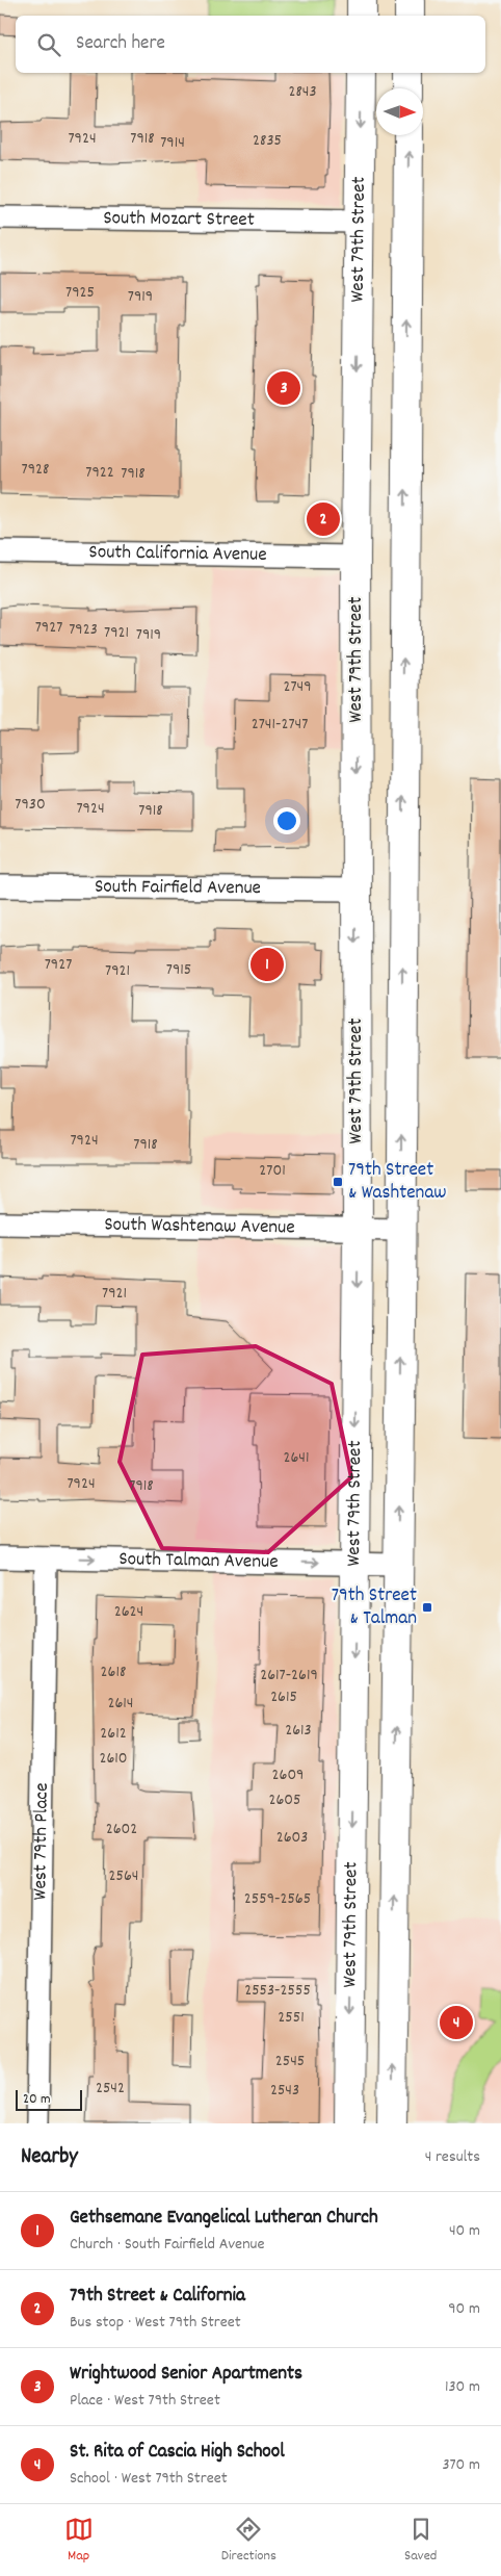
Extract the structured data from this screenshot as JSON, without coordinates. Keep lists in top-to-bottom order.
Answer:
{
  "streets": {
    "main road": ["West 79th Street"],
    "street": [
      "South Mozart Street",
      "South California Avenue",
      "South Fairfield Avenue",
      "South Washtenaw Avenue",
      "South Talman Avenue",
      "West 79th Place"
    ]
  },
  "crossings": [
    ["South Mozart Street", "West 79th Street"],
    ["West 79th Street", "South California Avenue"],
    ["West 79th Street", "South Fairfield Avenue"],
    ["West 79th Street", "South Washtenaw Avenue"],
    ["West 79th Street", "South Talman Avenue"],
    ["South Talman Avenue", "West 79th Place"]
  ],
  "one_way": ["South Talman Avenue"],
  "places": {
    "transit": ["79th Street & Washtenaw", "79th Street & Talman"]
  },
  "house_numbers": [
    "2843",
    "7924",
    "7918",
    "2835",
    "7914",
    "7925",
    "7919",
    "7928",
    "7922",
    "7918",
    "7927",
    "7923",
    "7921",
    "7919",
    "2749",
    "2741-2747",
    "7930",
    "7924",
    "7918",
    "7927",
    "7915",
    "7921",
    "7924",
    "7918",
    "2701",
    "7921",
    "2641",
    "7924",
    "7918",
    "2624",
    "2618",
    "2617-2619",
    "2615",
    "2614",
    "2613",
    "2612",
    "2610",
    "2609",
    "2605",
    "2602",
    "2603",
    "2564",
    "2559-2565",
    "2553-2555",
    "2551",
    "2545",
    "2542",
    "2543"
  ],
  "scale_bar": "20 m",
  "north": "right",
  "page": {
    "search": "Search here",
    "pins": [
      "3",
      "2",
      "1",
      "4"
    ],
    "scale": "20 m",
    "heading": ["Nearby", "4 results"],
    "list": [
      {
        "mark": "1",
        "name": "Gethsemane Evangelical Lutheran Church",
        "note": "Church · South Fairfield Avenue",
        "value": "40 m"
      },
      {
        "mark": "2",
        "name": "79th Street & California",
        "note": "Bus stop · West 79th Street",
        "value": "90 m"
      },
      {
        "mark": "3",
        "name": "Wrightwood Senior Apartments",
        "note": "Place · West 79th Street",
        "value": "130 m"
      },
      {
        "mark": "4",
        "name": "St. Rita of Cascia High School",
        "note": "School · West 79th Street",
        "value": "370 m"
      }
    ],
    "nav": ["Map", "Directions", "Saved"]
  }
}
